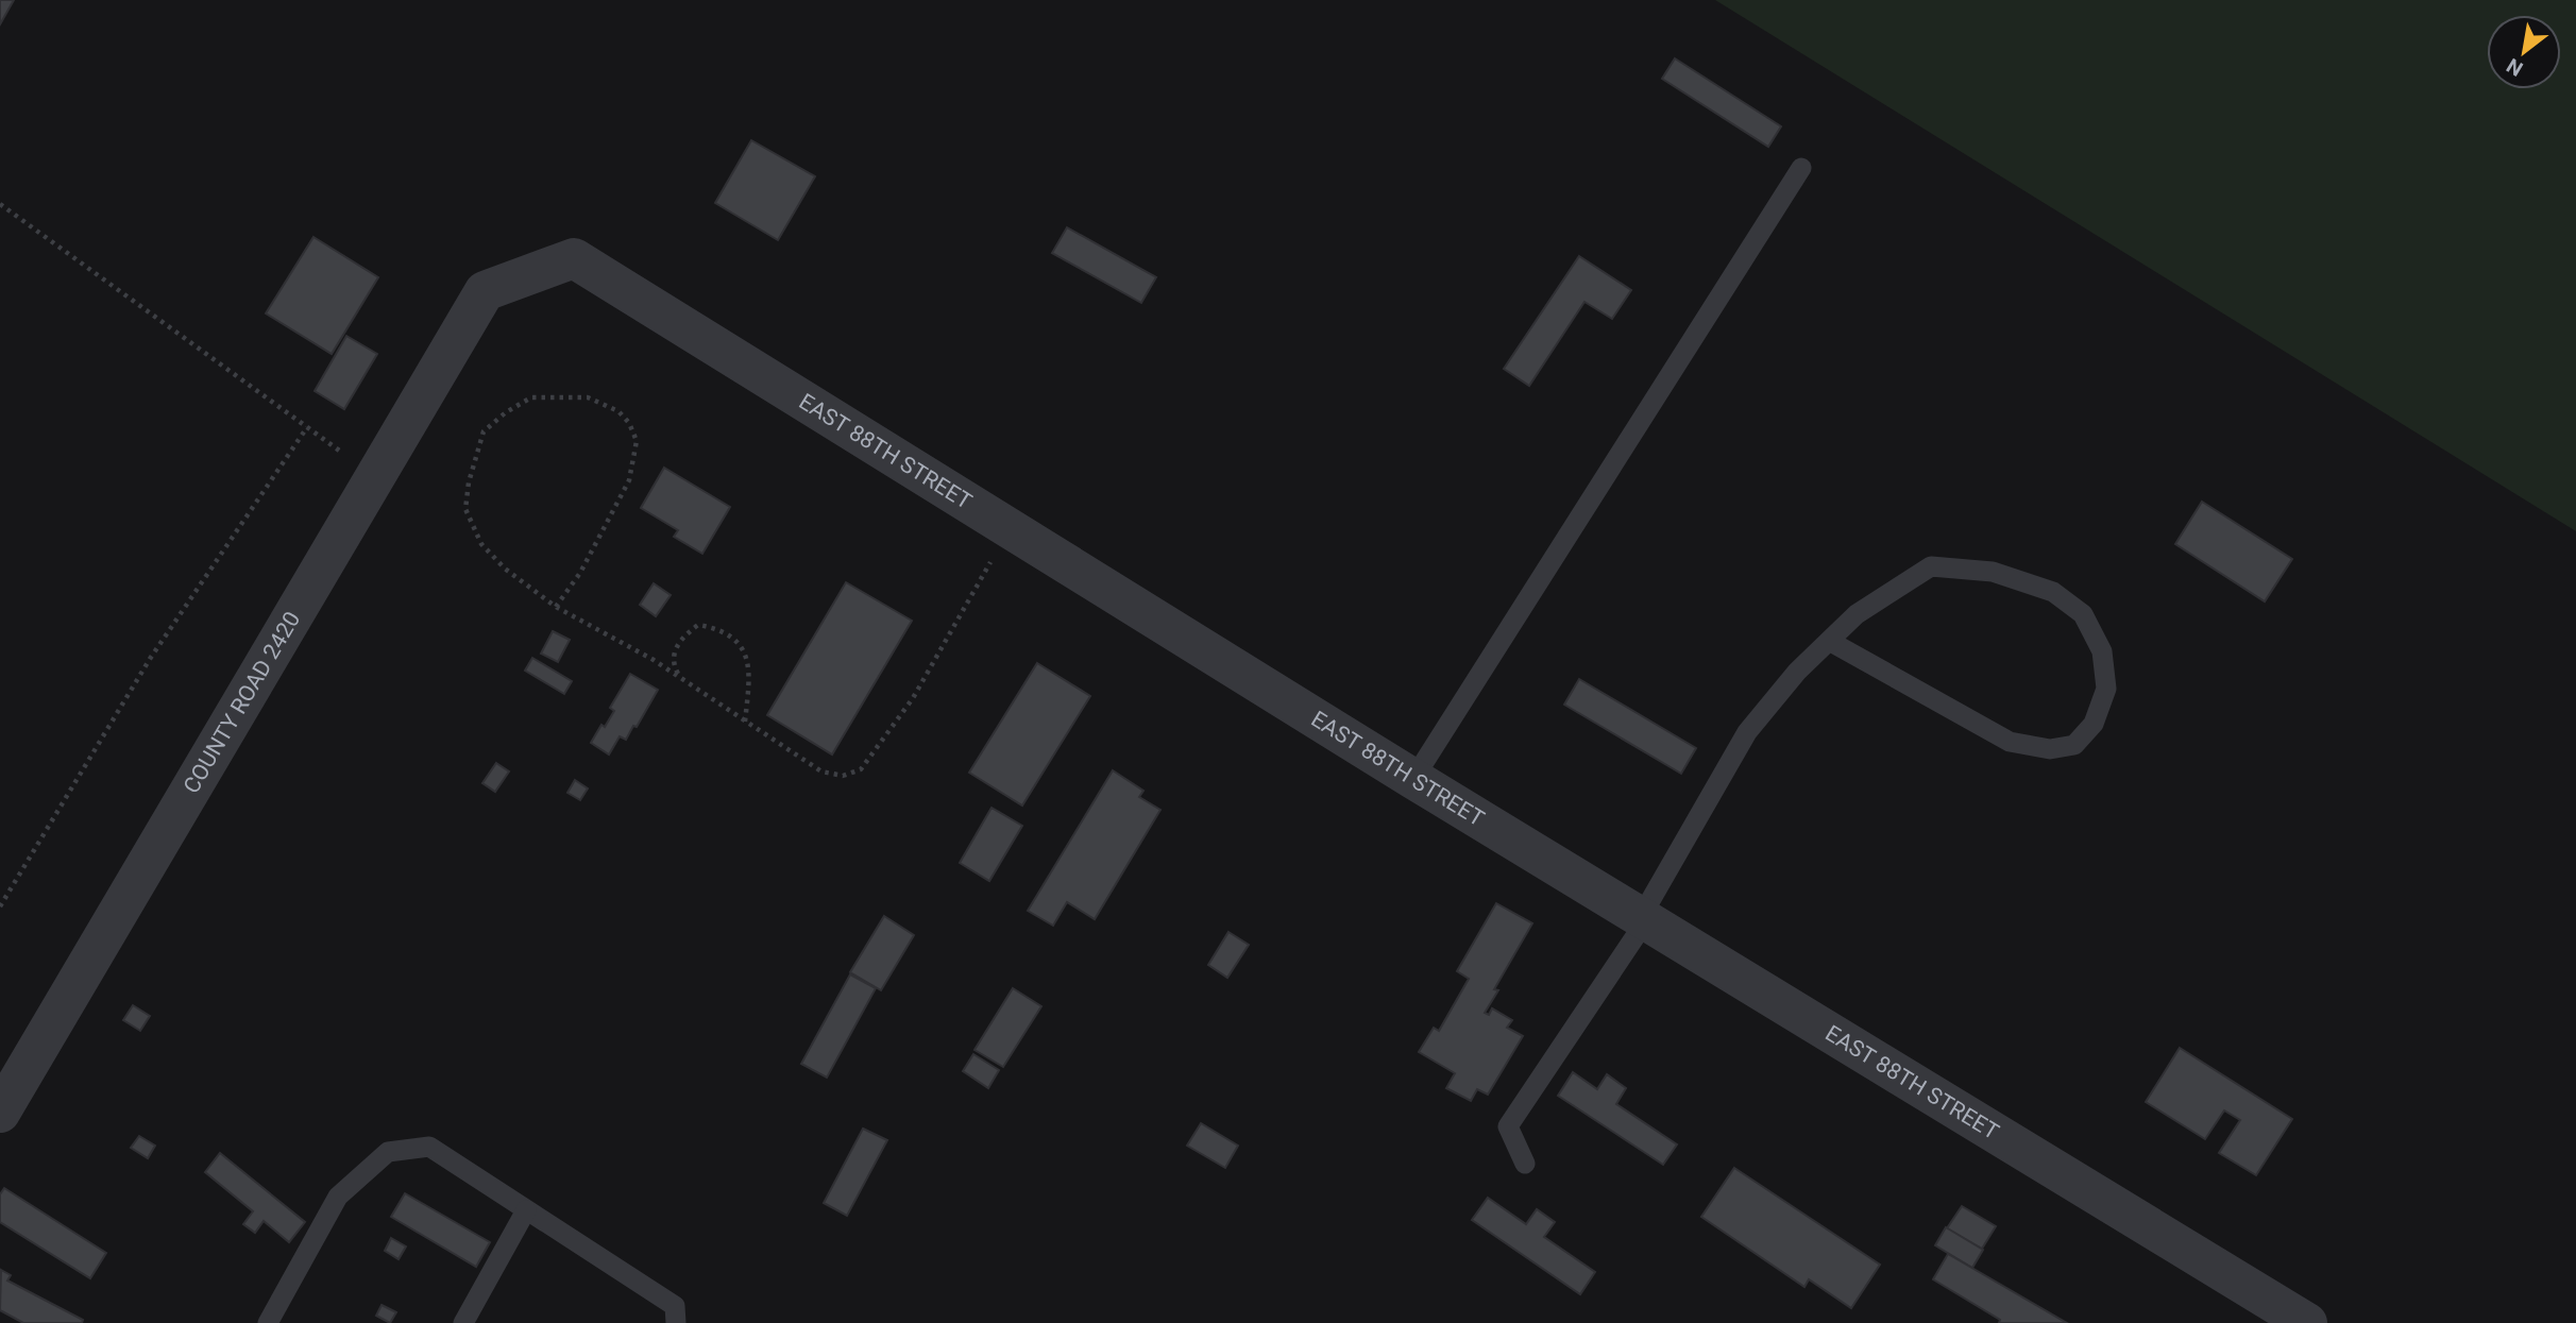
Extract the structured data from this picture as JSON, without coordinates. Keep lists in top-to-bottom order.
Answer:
{
  "streets": {
    "street": ["EAST 88TH STREET", "COUNTY ROAD 2420"]
  },
  "crossings": [
    ["EAST 88TH STREET", "COUNTY ROAD 2420"]
  ],
  "north": "bottom left"
}
